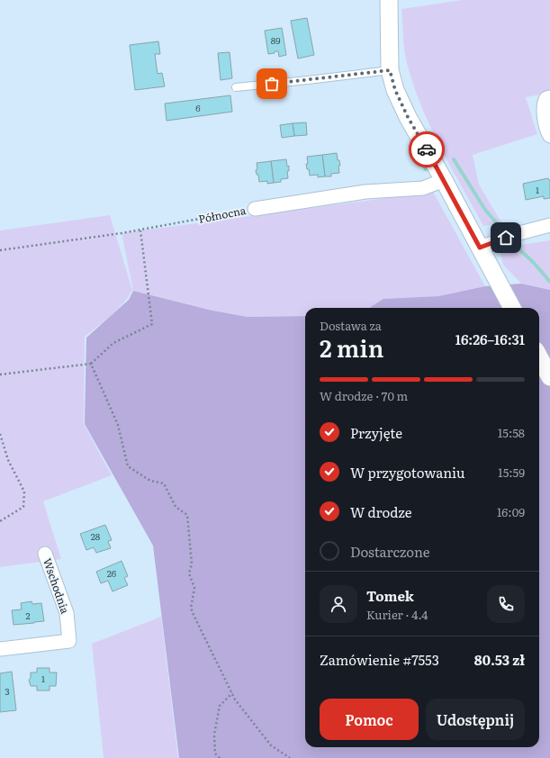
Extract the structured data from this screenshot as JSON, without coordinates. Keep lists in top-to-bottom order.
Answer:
{
  "streets": {
    "street": ["Północna", "Wschodnia"]
  },
  "house_numbers": [
    "89",
    "6",
    "1",
    "28",
    "26",
    "2",
    "1",
    "3"
  ],
  "page": {
    "heading": ["2 min", "Dostawa za", "16:26–16:31"],
    "panel": [
      "Tomek",
      "Kurier · 4.4",
      "Zamówienie #7553",
      "80.53 zł"
    ],
    "bar": "W drodze · 70 m",
    "list": [
      ["Przyjęte", "15:58"],
      ["W przygotowaniu", "15:59"],
      ["W drodze", "16:09"],
      "Dostarczone"
    ],
    "buttons": ["Pomoc", "Udostępnij"]
  }
}
